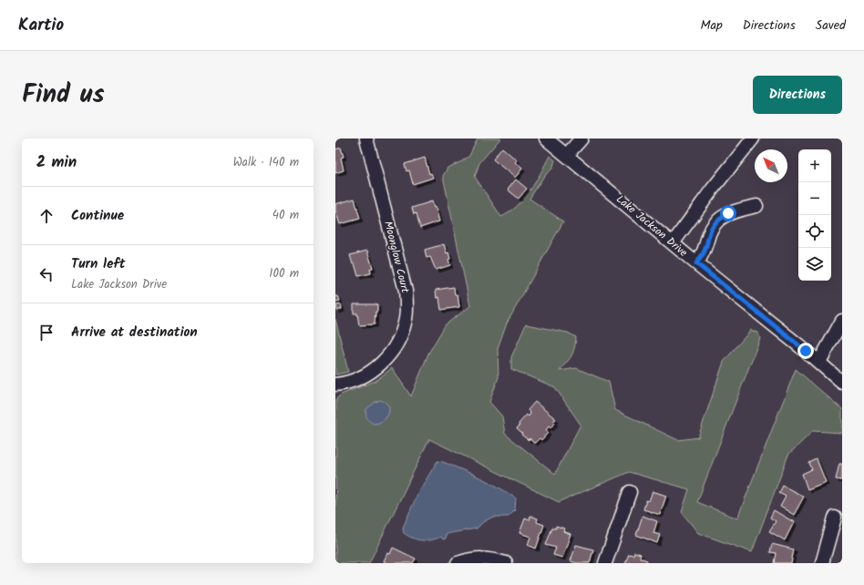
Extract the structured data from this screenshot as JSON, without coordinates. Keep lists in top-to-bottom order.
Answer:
{
  "streets": {
    "street": ["Lake Jackson Drive", "Moonglow Court"]
  },
  "north": "top left",
  "page": {
    "header": "Kartio",
    "nav": ["Map", "Directions", "Saved"],
    "title": "Find us",
    "buttons": "Directions",
    "heading": ["2 min", "Walk · 140 m"],
    "map_buttons": ["+", "−"],
    "list": [
      ["Continue", "40 m"],
      ["Turn left", "Lake Jackson Drive", "100 m"],
      "Arrive at destination"
    ]
  }
}
